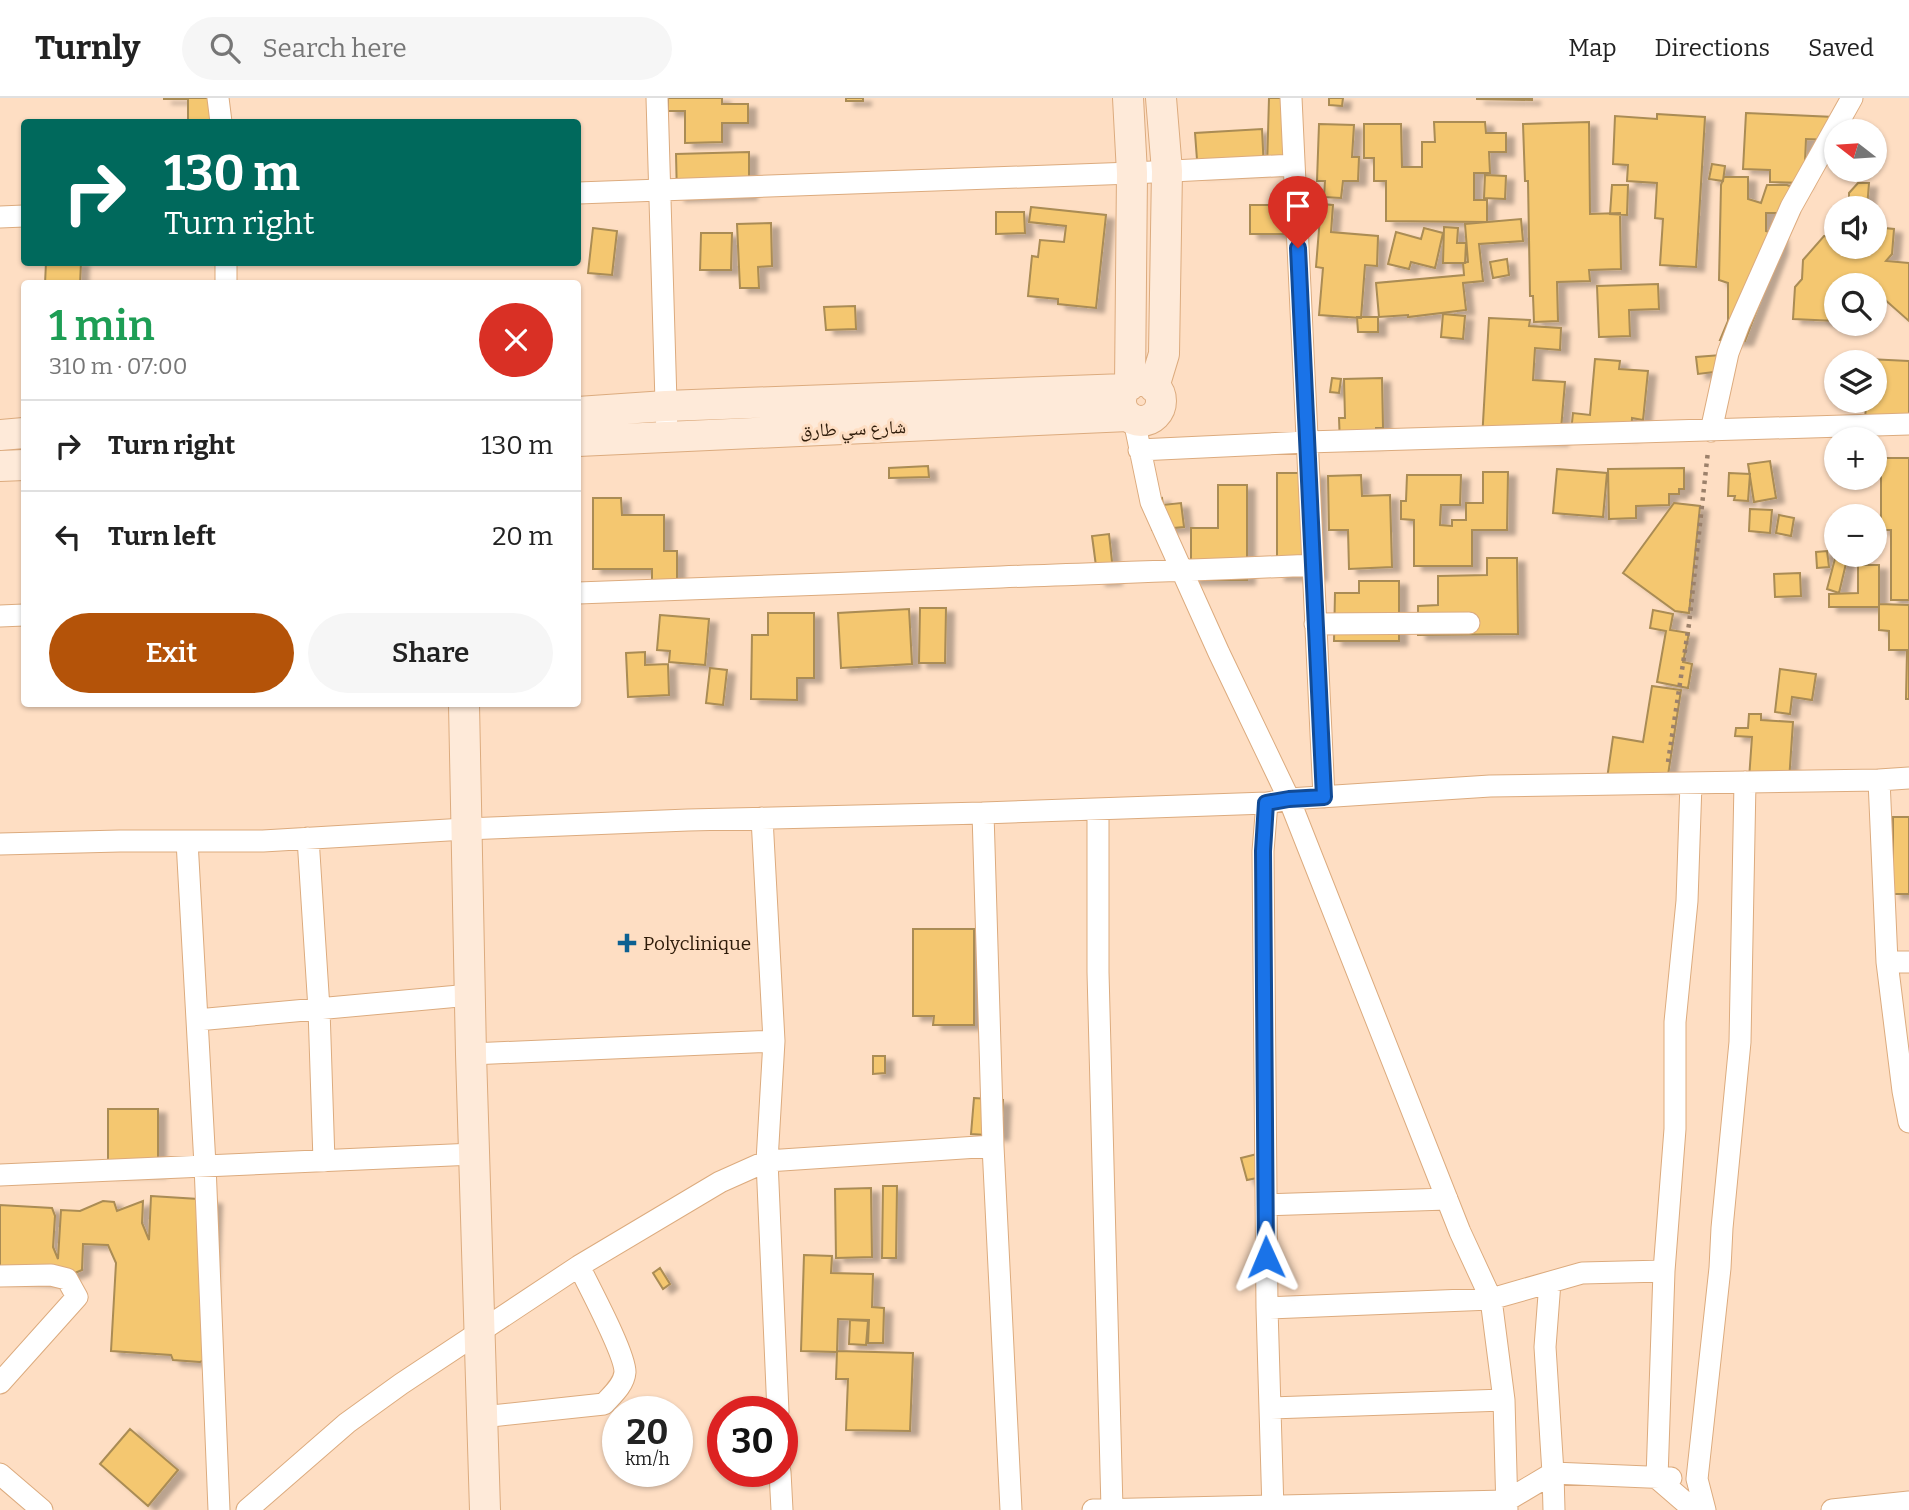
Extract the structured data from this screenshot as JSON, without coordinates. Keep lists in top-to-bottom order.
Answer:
{
  "streets": {
    "street": ["شارع سي طارق"]
  },
  "places": {
    "health": ["Polyclinique"]
  },
  "north": "left",
  "page": {
    "header": "Turnly",
    "search": "Search here",
    "nav": ["Map", "Directions", "Saved"],
    "map_buttons": ["+", "−"],
    "turn": ["130 m", "Turn right"],
    "heading": ["1 min", "310 m · 07:00"],
    "list": [
      {
        "name": "Turn right",
        "value": "130 m"
      },
      {
        "name": "Turn left",
        "value": "20 m"
      }
    ],
    "buttons": ["Exit", "Share"],
    "speed": "20 km/h",
    "limit": "30"
  }
}
